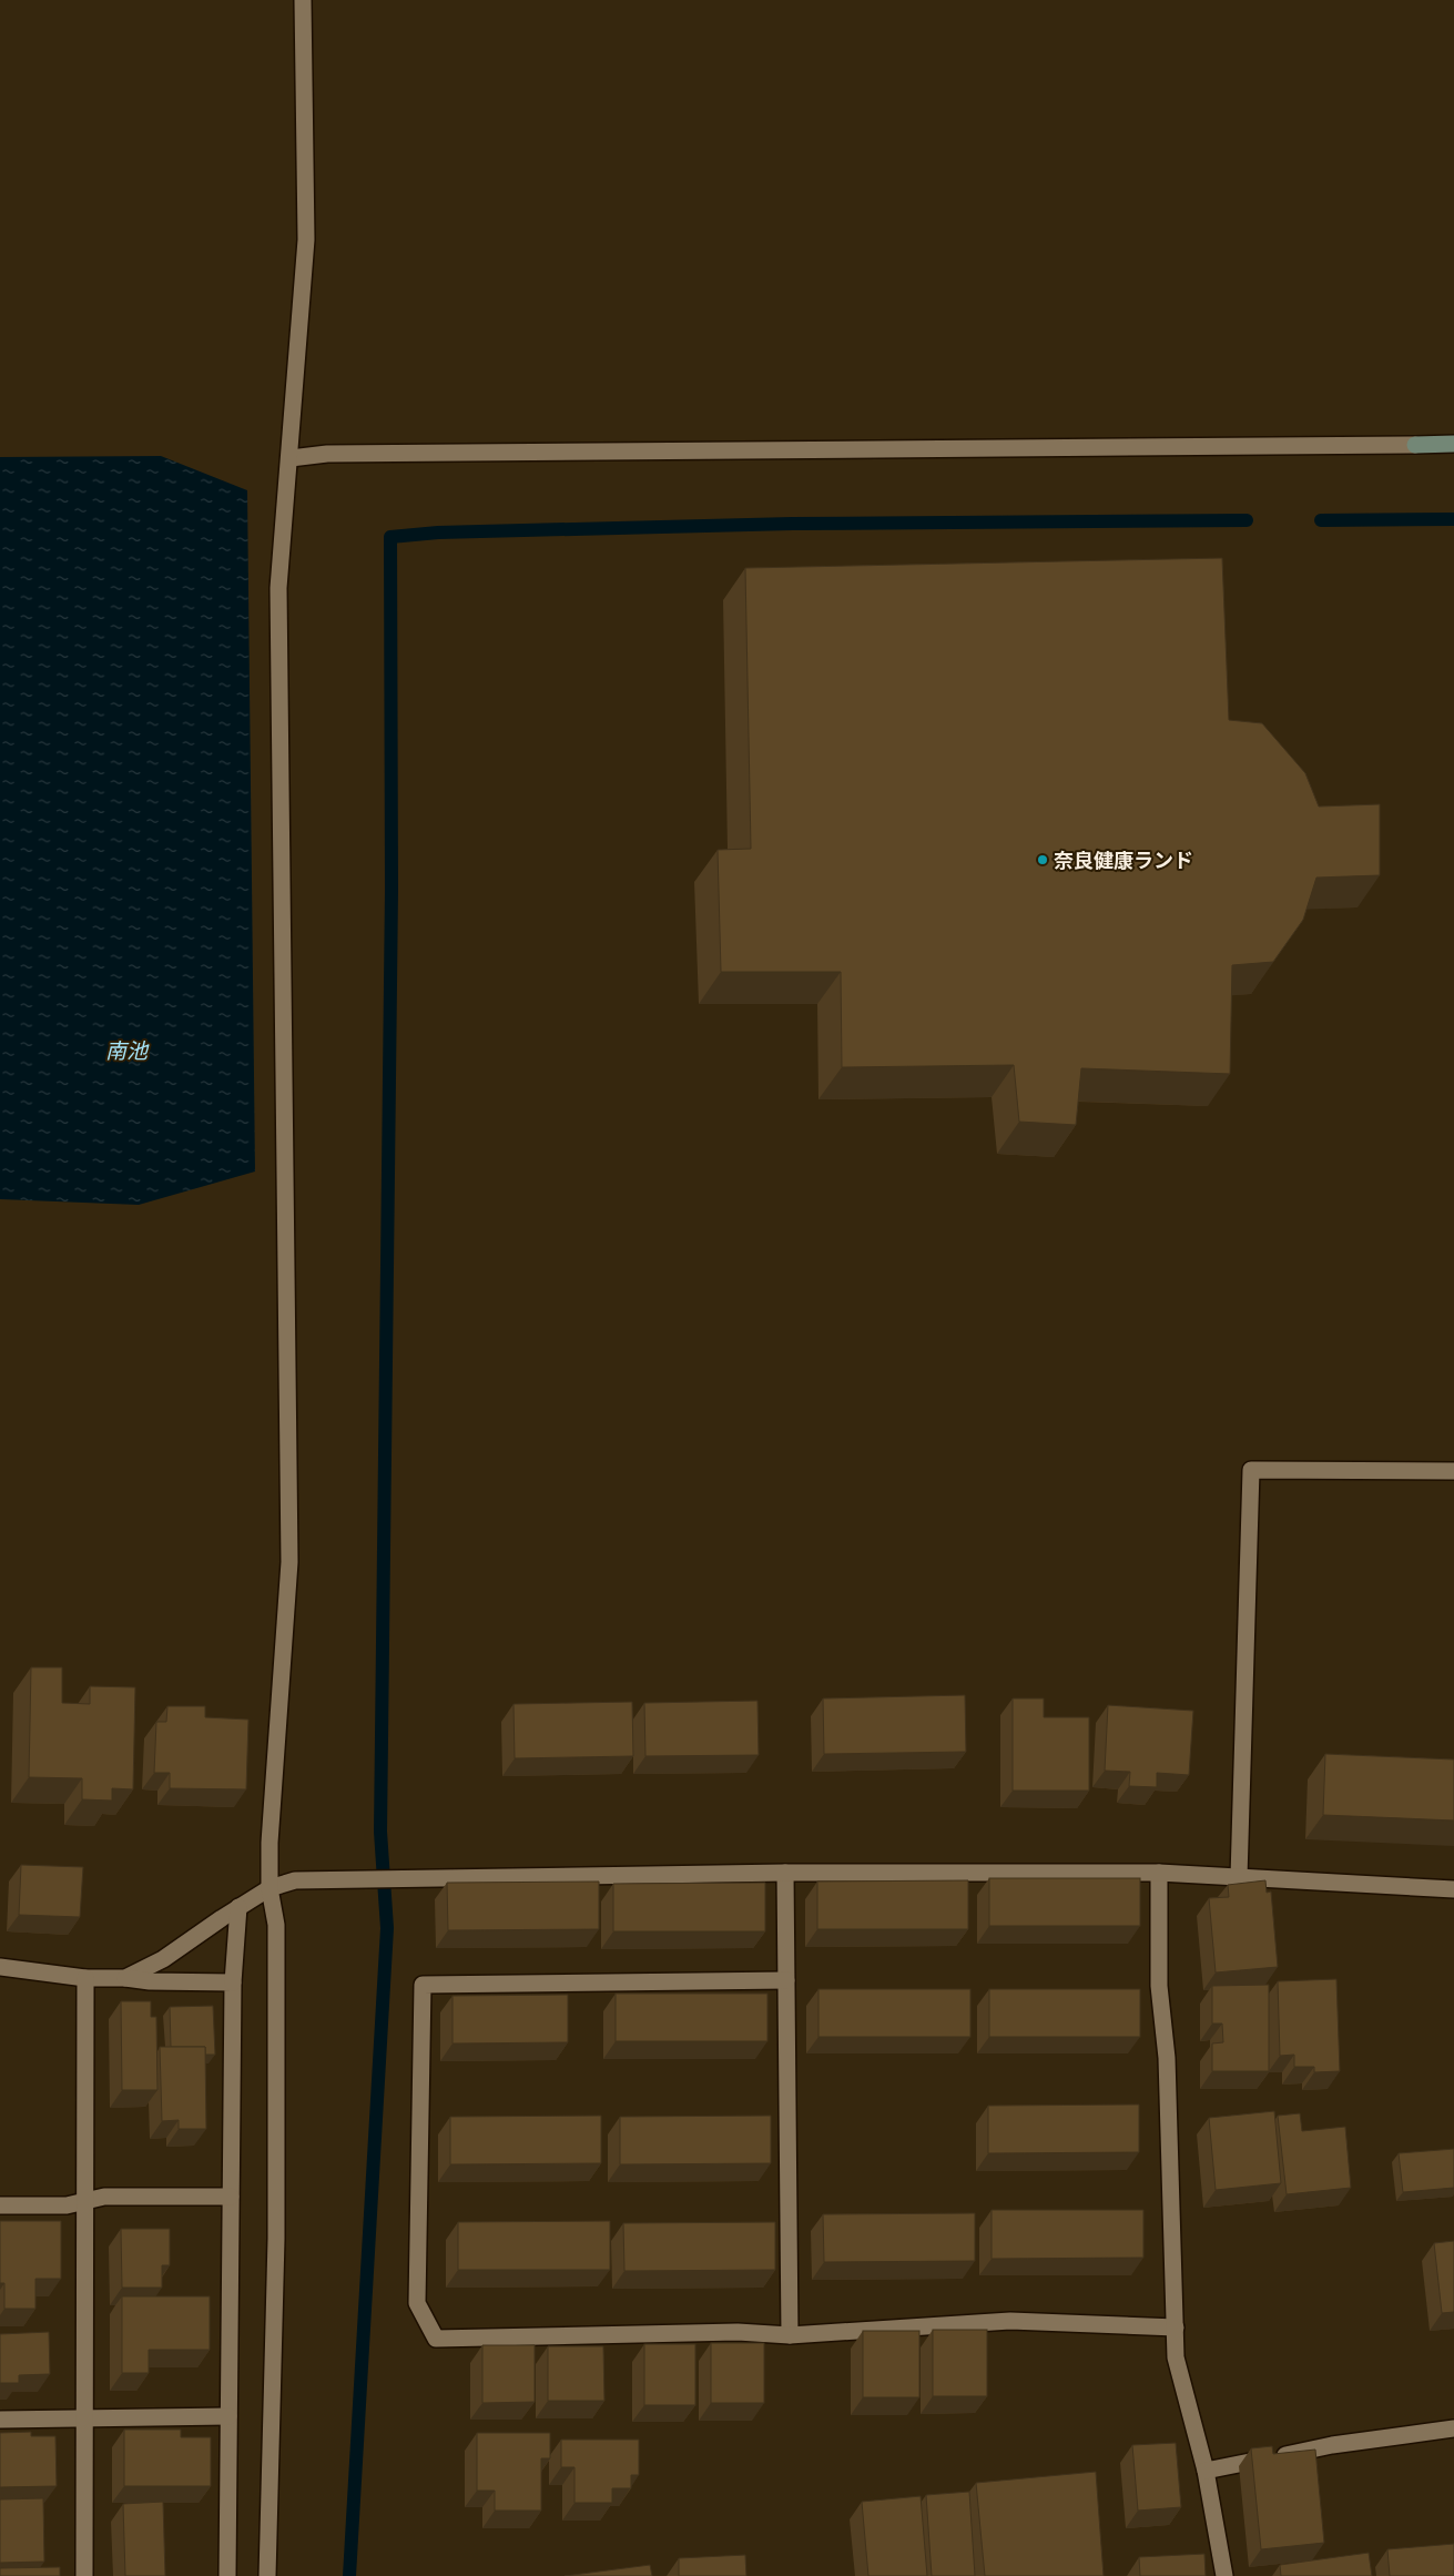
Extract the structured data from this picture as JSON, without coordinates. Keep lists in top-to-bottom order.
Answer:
{
  "water": ["南池"],
  "places": ["奈良健康ランド"]
}
